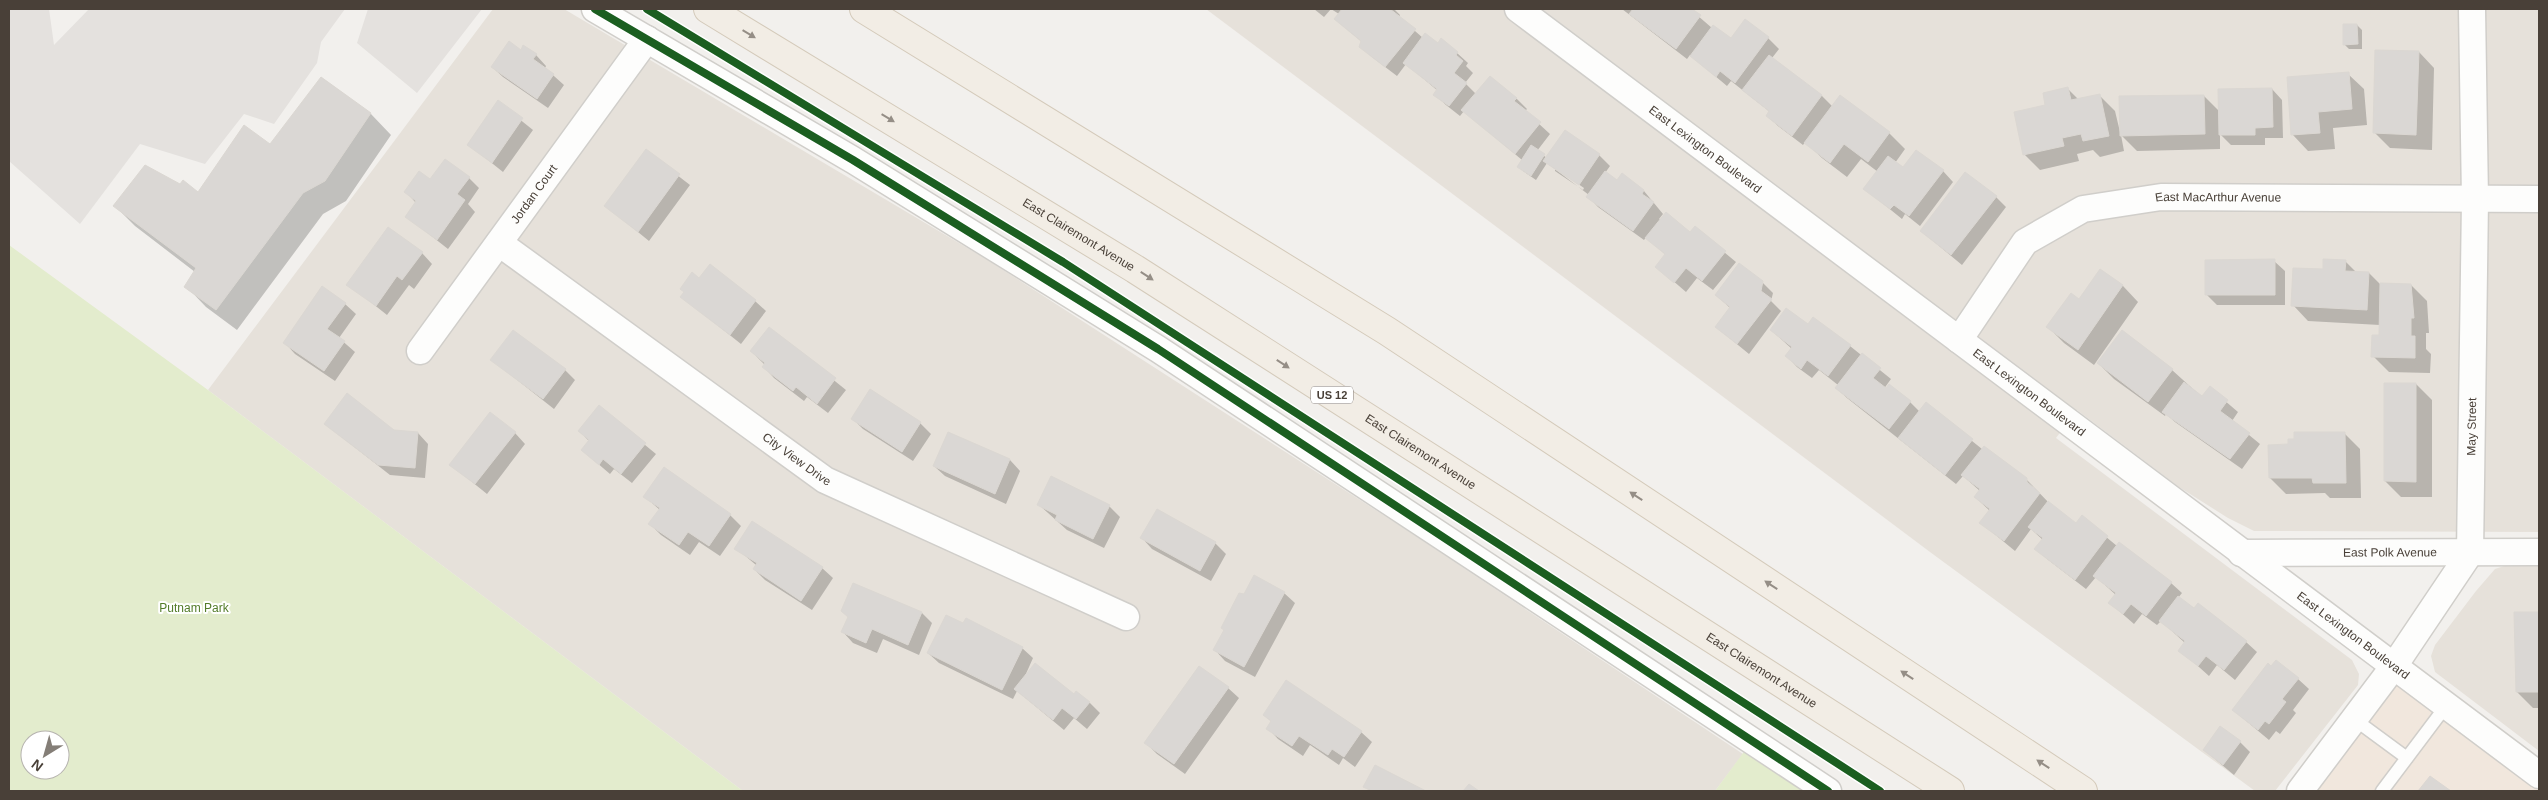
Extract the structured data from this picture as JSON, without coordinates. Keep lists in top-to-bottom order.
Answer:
{
  "streets": {
    "main road": ["East Clairemont Avenue", "US 12"],
    "street": [
      "East Lexington Boulevard",
      "Jordan Court",
      "East MacArthur Avenue",
      "May Street",
      "City View Drive",
      "East Polk Avenue"
    ]
  },
  "crossings": [
    ["East Lexington Boulevard", "East MacArthur Avenue"],
    ["East Lexington Boulevard", "East Polk Avenue"],
    ["Jordan Court", "City View Drive"],
    ["East MacArthur Avenue", "May Street"],
    ["May Street", "East Polk Avenue"]
  ],
  "parks": ["Putnam Park"],
  "north": "bottom left"
}
